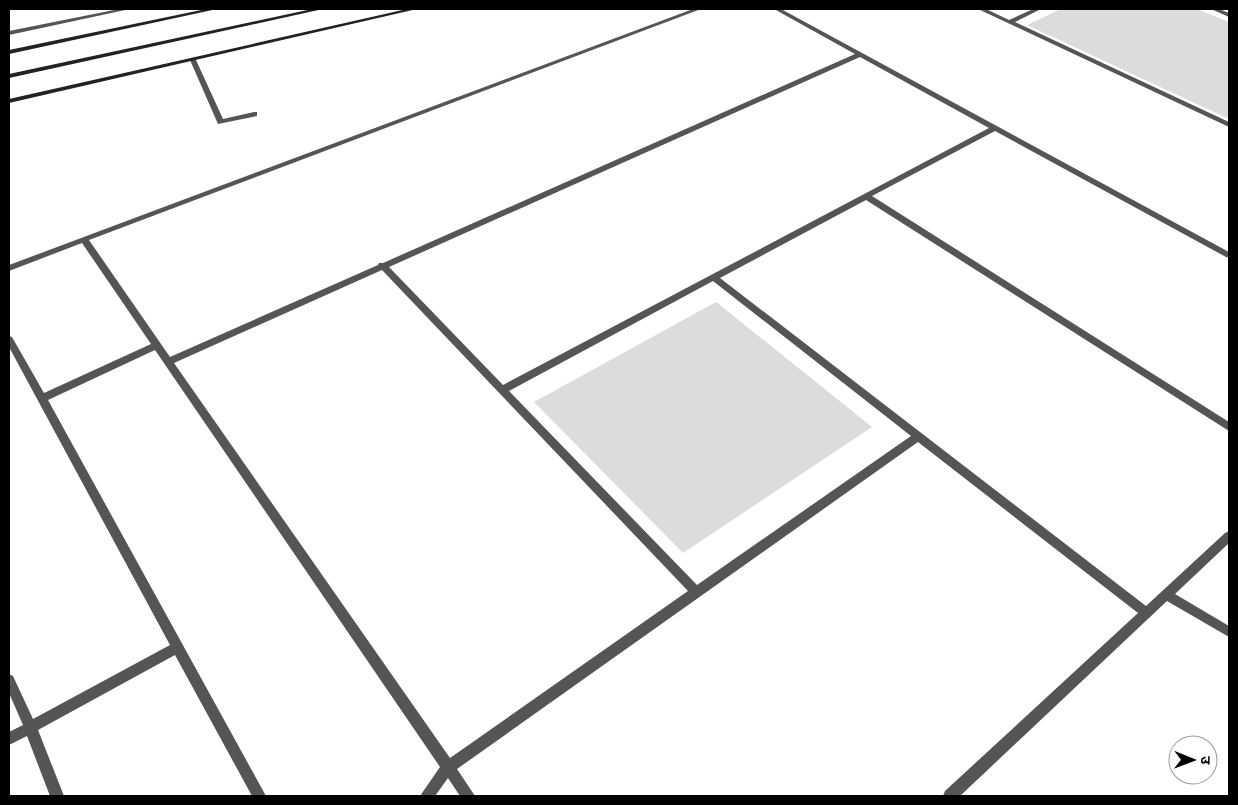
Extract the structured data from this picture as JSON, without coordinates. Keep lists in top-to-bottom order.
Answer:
{
  "north": "right"
}
